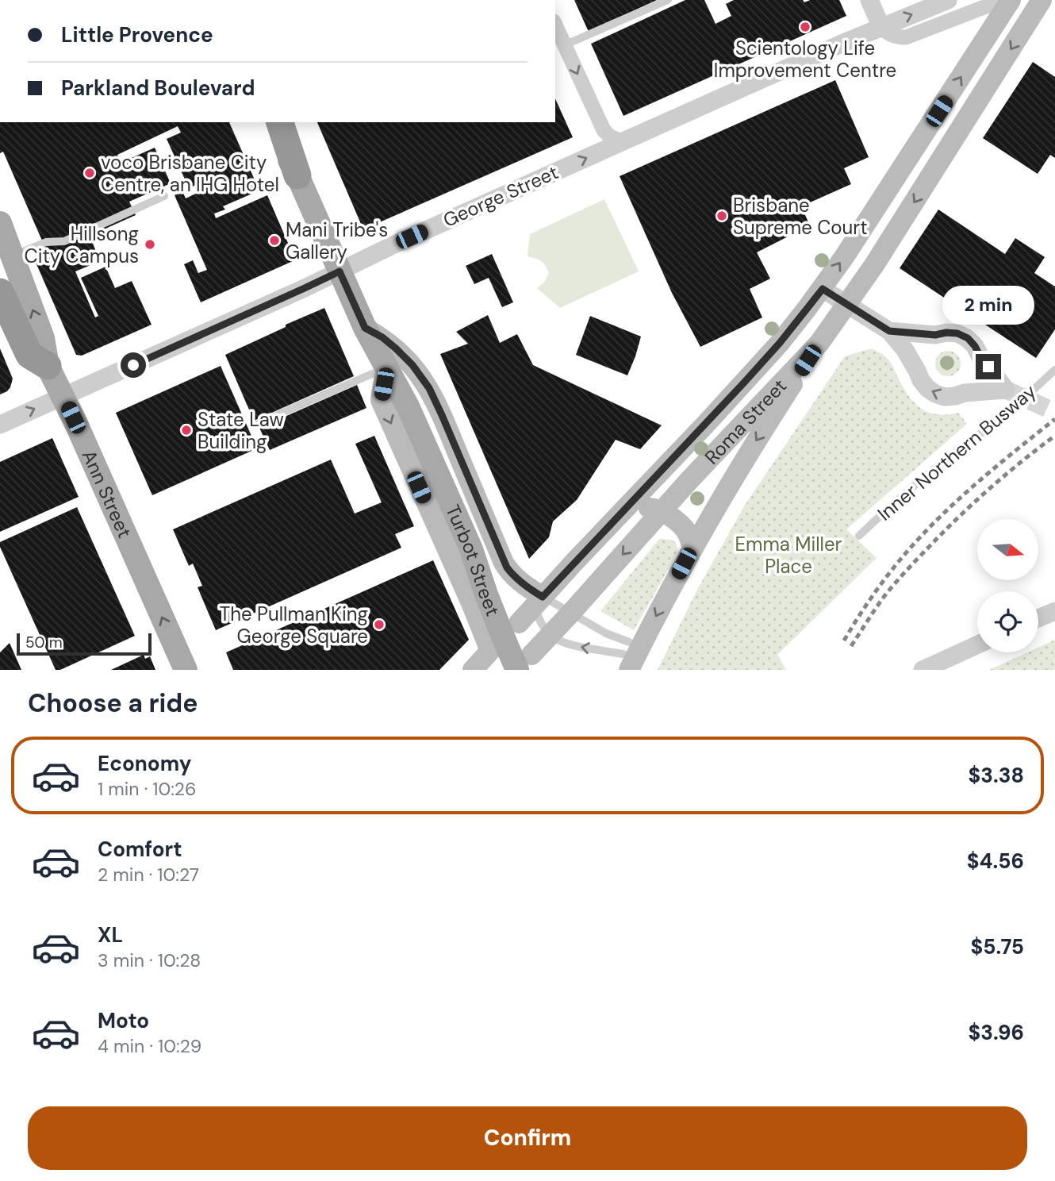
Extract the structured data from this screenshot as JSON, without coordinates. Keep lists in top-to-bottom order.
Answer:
{
  "streets": {
    "main road": ["Roma Street", "Ann Street", "Turbot Street"],
    "street": ["George Street"],
    "lane": ["Inner Northern Busway"]
  },
  "crossings": [
    ["George Street", "Ann Street"],
    ["George Street", "Turbot Street"],
    ["Roma Street", "Turbot Street"]
  ],
  "one_way": ["George Street", "Ann Street"],
  "parks": ["Emma Miller Place"],
  "places": [
    "Scientology Life Improvement Centre",
    "voco Brisbane City Centre, an IHG Hotel",
    "Brisbane Supreme Court",
    "Mani Tribe's Gallery",
    "Hillsong City Campus",
    "State Law Building",
    "The Pullman King George Square"
  ],
  "scale_bar": "50 m",
  "north": "right",
  "page": {
    "banner": ["Little Provence", "Parkland Boulevard"],
    "bubble": "2 min",
    "scale": "50 m",
    "heading": "Choose a ride",
    "list": [
      {
        "name": "Economy",
        "note": "1 min · 10:26",
        "value": "$3.38"
      },
      {
        "name": "Comfort",
        "note": "2 min · 10:27",
        "value": "$4.56"
      },
      {
        "name": "XL",
        "note": "3 min · 10:28",
        "value": "$5.75"
      },
      {
        "name": "Moto",
        "note": "4 min · 10:29",
        "value": "$3.96"
      }
    ],
    "buttons": "Confirm"
  }
}
